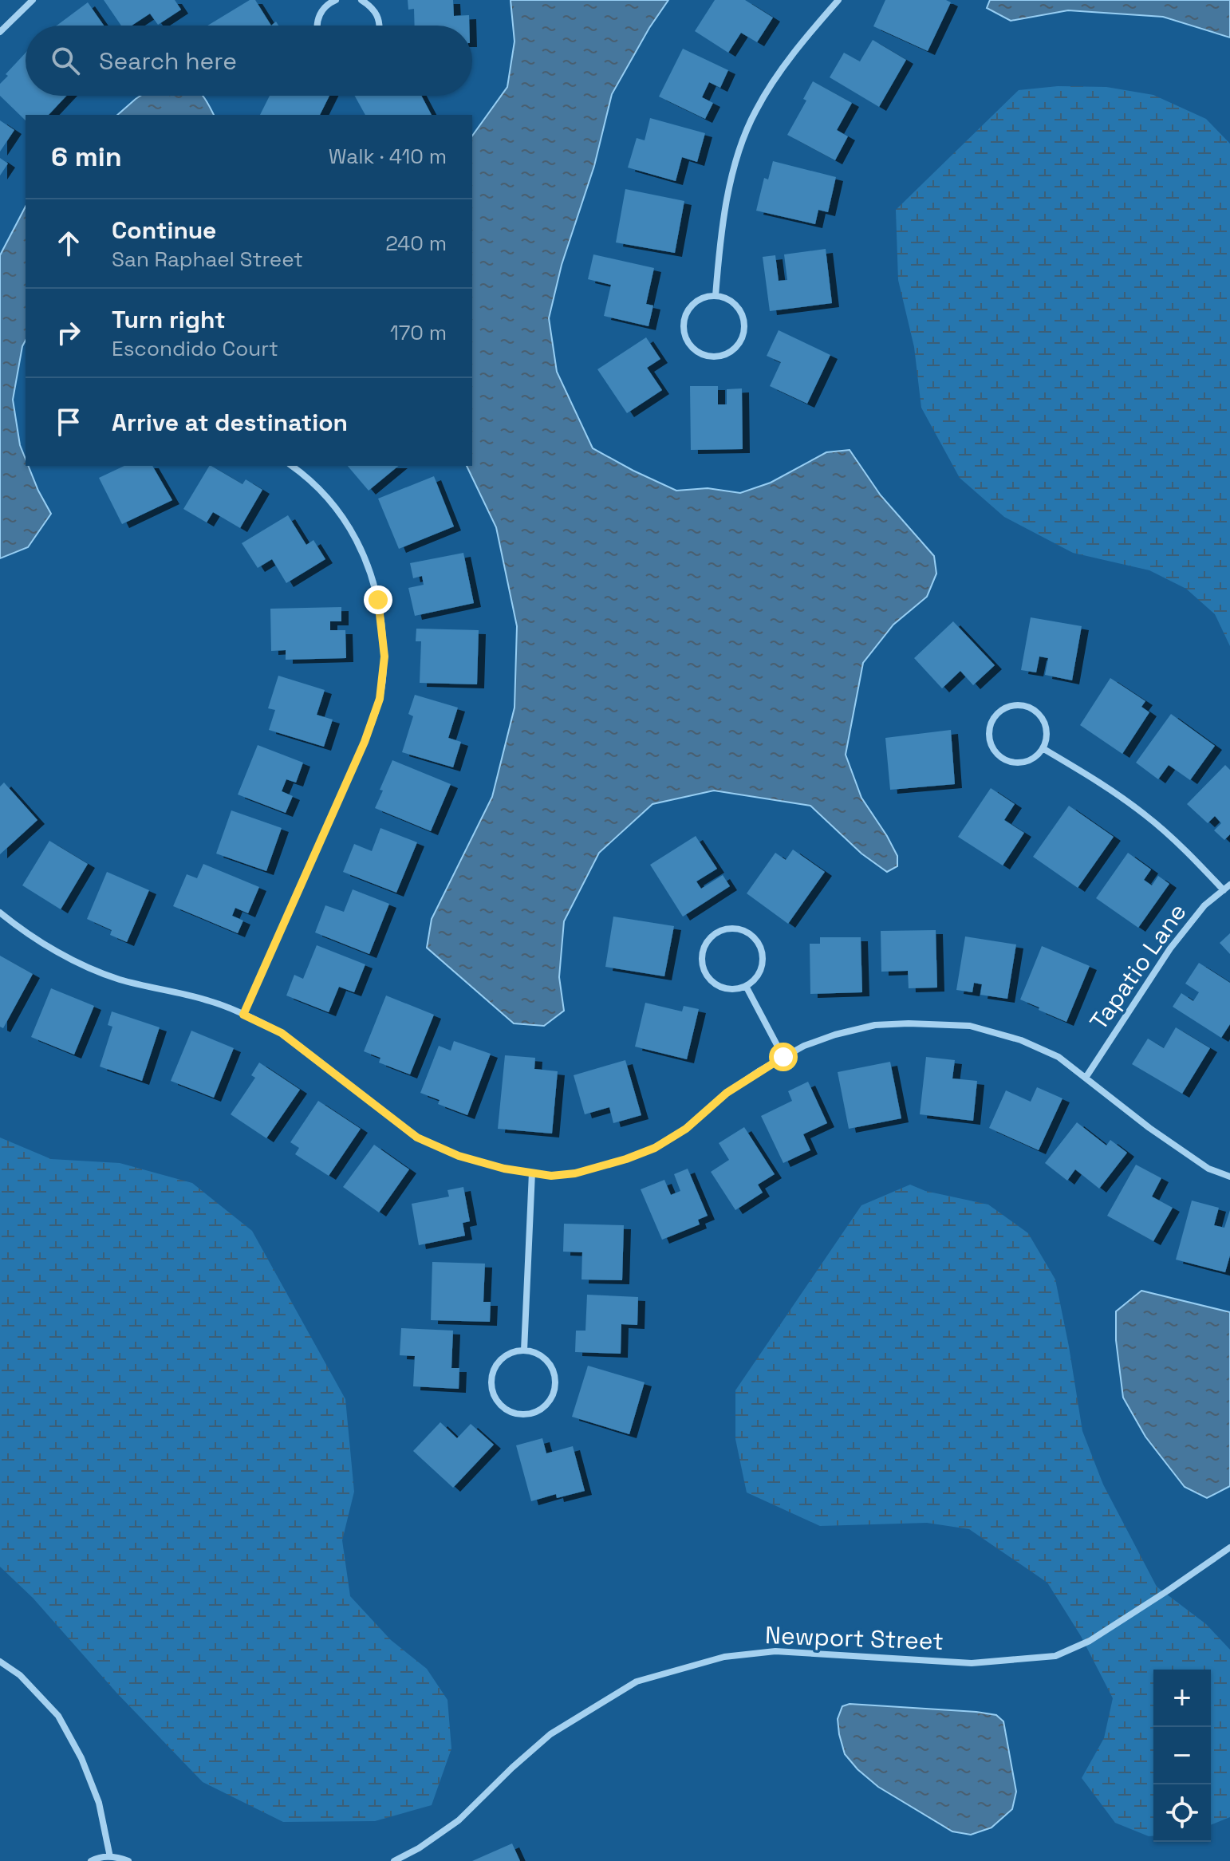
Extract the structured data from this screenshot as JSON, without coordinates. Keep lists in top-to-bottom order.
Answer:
{
  "streets": {
    "street": ["Tapatio Lane", "Newport Street"]
  },
  "page": {
    "search": "Search here",
    "heading": ["6 min", "Walk · 410 m"],
    "list": [
      ["Continue", "San Raphael Street", "240 m"],
      ["Turn right", "Escondido Court", "170 m"],
      "Arrive at destination"
    ],
    "map_buttons": ["+", "−"]
  }
}
